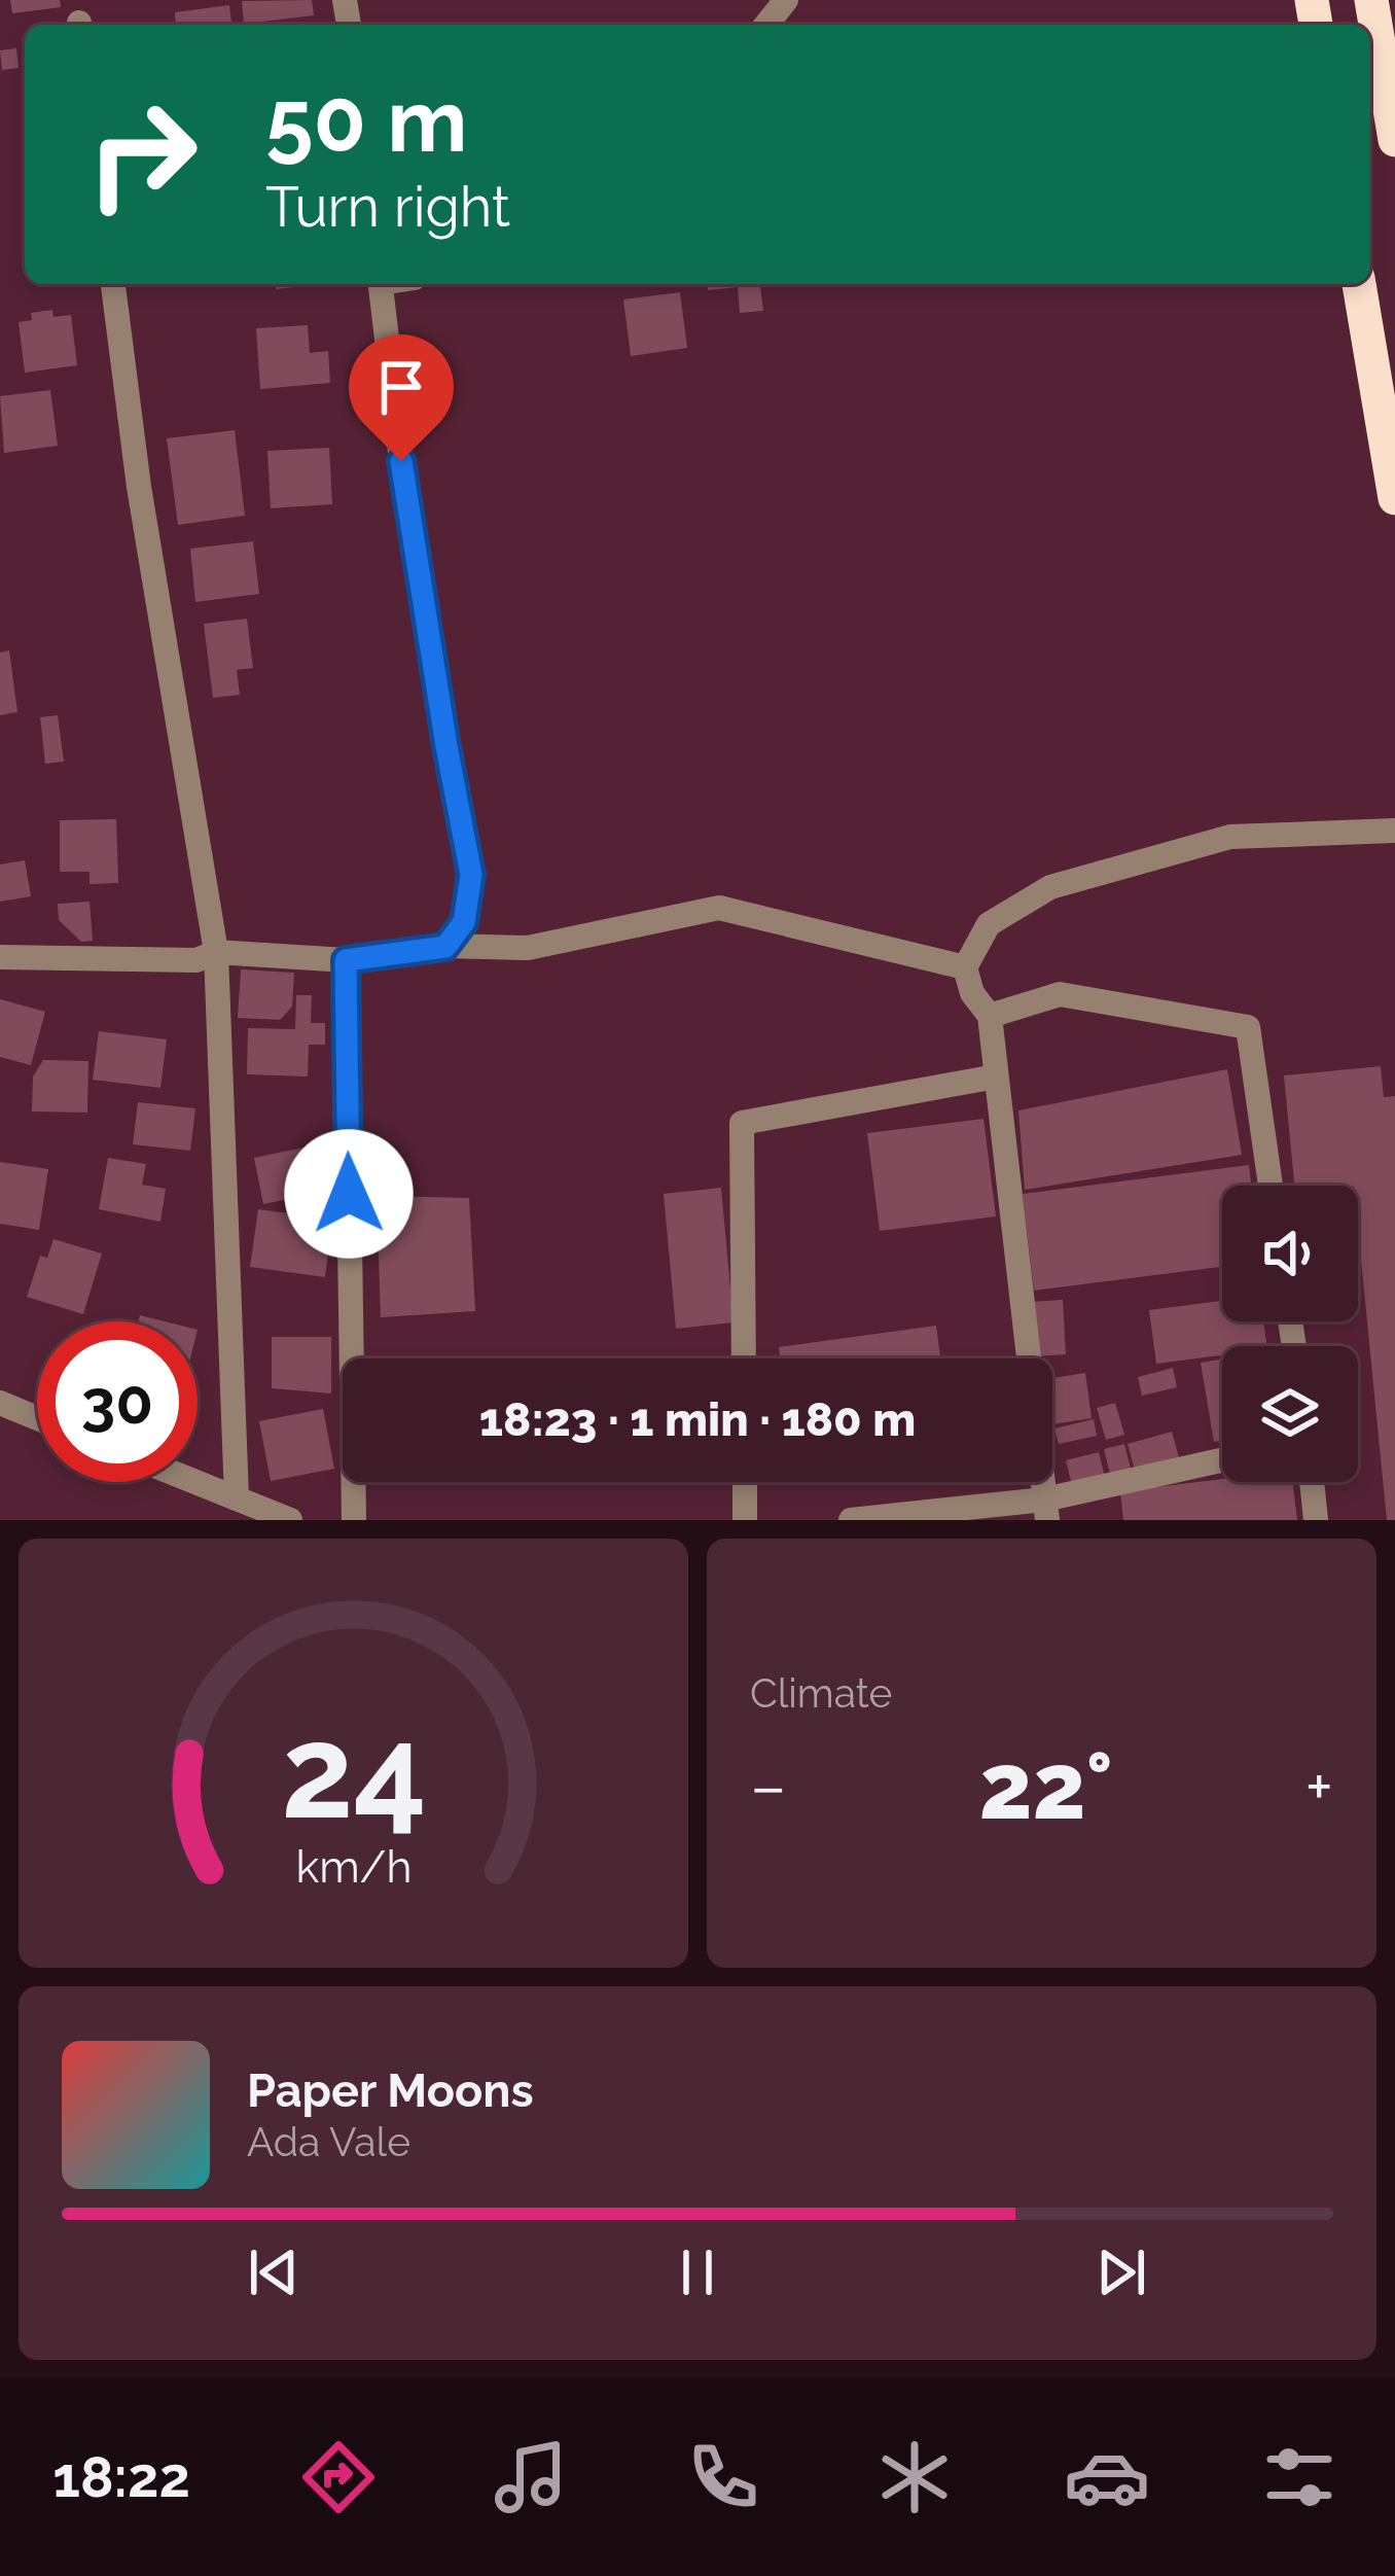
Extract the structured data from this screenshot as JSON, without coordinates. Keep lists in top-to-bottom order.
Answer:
{
  "page": {
    "turn": ["50 m", "Turn right"],
    "limit": "30",
    "trip": "18:23 · 1 min · 180 m",
    "tile": "Climate",
    "heat": ["−", "22°", "+"],
    "song": ["Paper Moons", "Ada Vale"],
    "tabs": "18:22",
    "gauge": ["24", "km/h"]
  }
}
